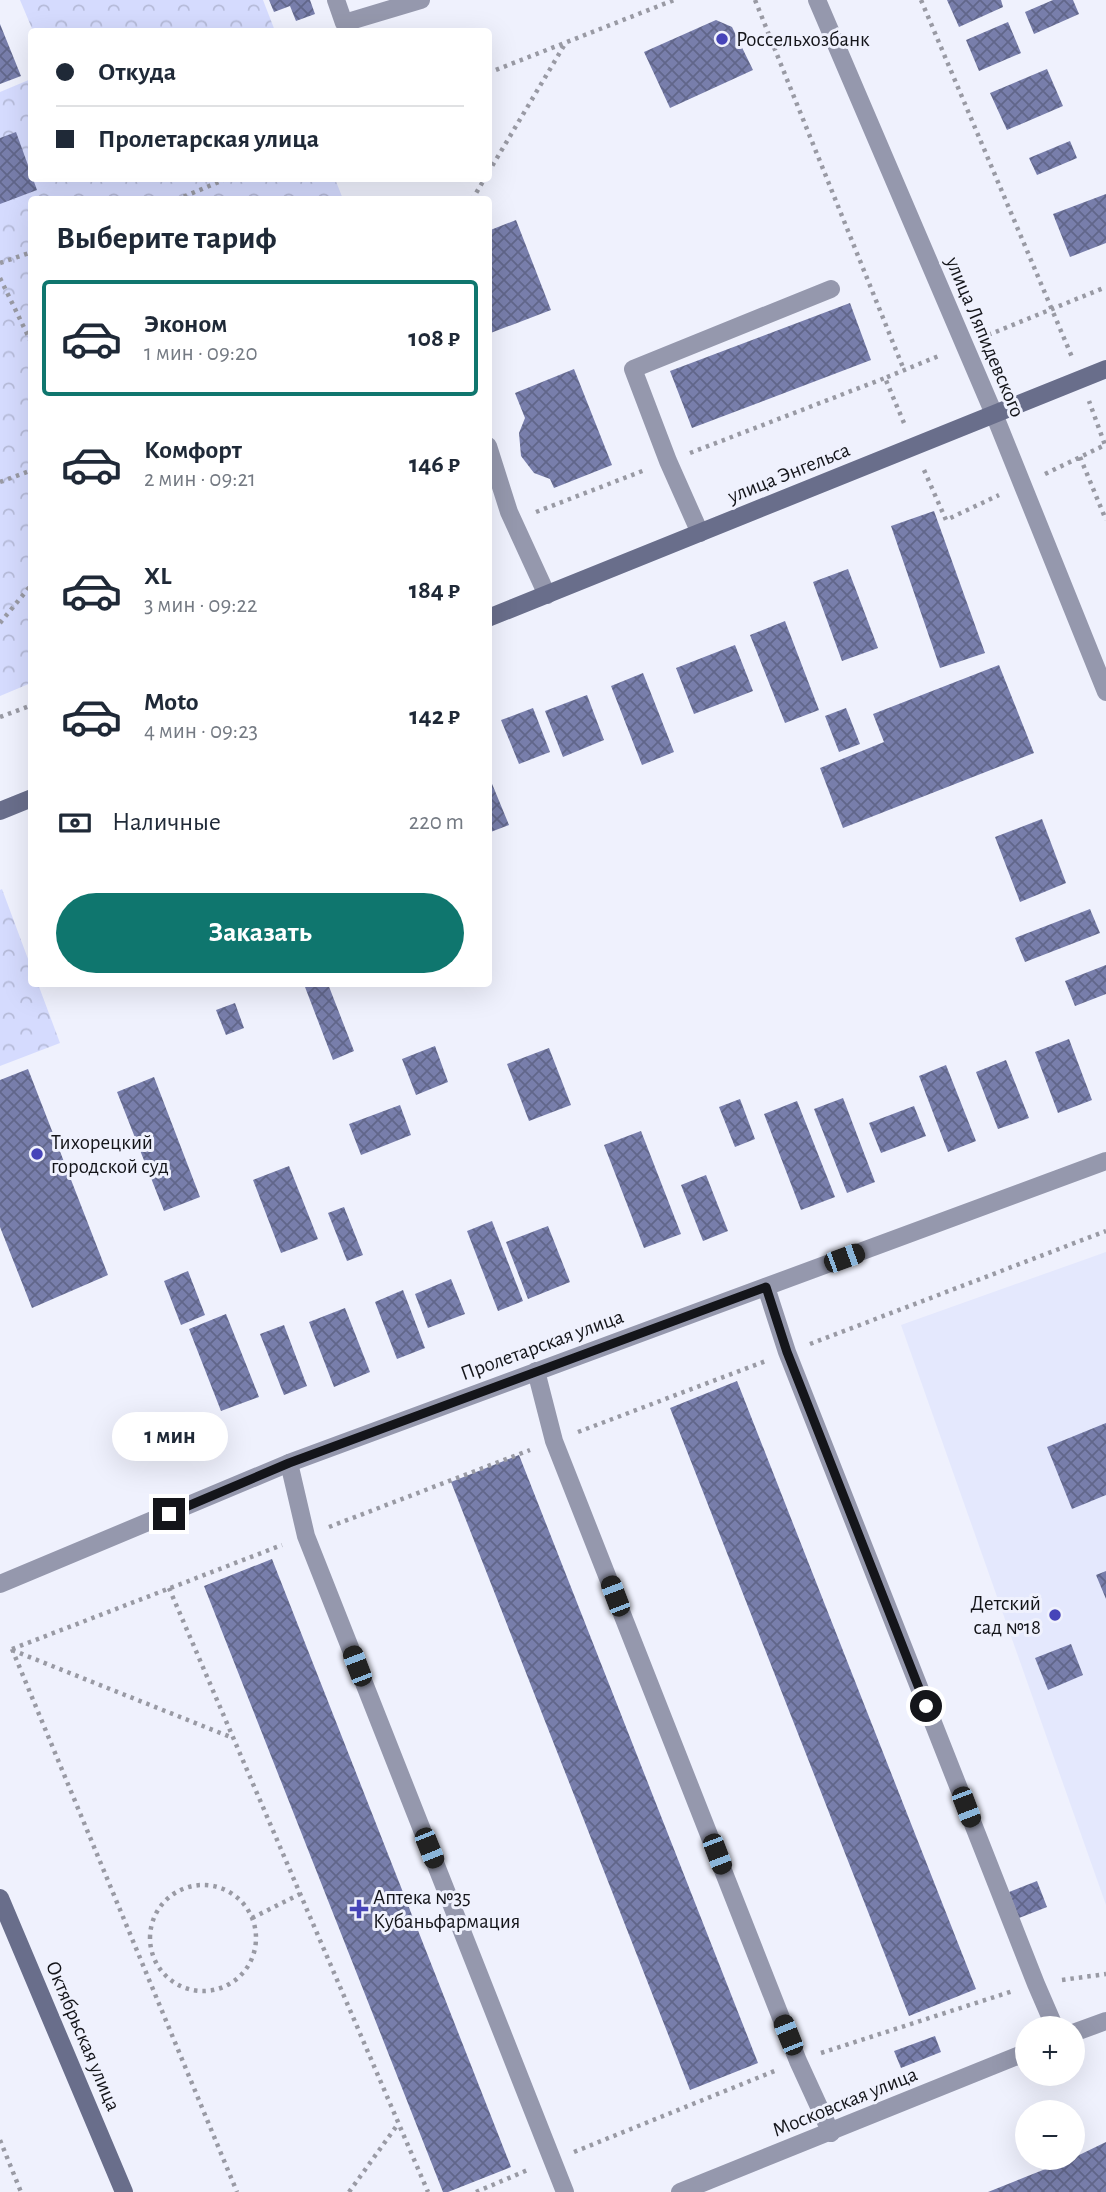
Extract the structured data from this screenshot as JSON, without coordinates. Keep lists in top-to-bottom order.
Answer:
{
  "streets": {
    "main road": ["улица Энгельса", "Октябрьская улица"],
    "street": ["улица Ляпидевского", "Пролетарская улица", "Московская улица"]
  },
  "crossings": [
    ["улица Ляпидевского", "улица Энгельса"]
  ],
  "places": {
    "other": ["Россельхозбанк", "Тихорецкий городской суд", "Детский сад №18"],
    "health": ["Аптека №35 Кубаньфармация"]
  },
  "page": {
    "banner": ["Откуда", "Пролетарская улица"],
    "heading": "Выберите тариф",
    "list": [
      {
        "name": "Эконом",
        "note": "1 мин · 09:20",
        "value": "108 ₽"
      },
      {
        "name": "Комфорт",
        "note": "2 мин · 09:21",
        "value": "146 ₽"
      },
      {
        "name": "XL",
        "note": "3 мин · 09:22",
        "value": "184 ₽"
      },
      {
        "name": "Moto",
        "note": "4 мин · 09:23",
        "value": "142 ₽"
      }
    ],
    "pay": ["Наличные", "220 m"],
    "buttons": "Заказать",
    "bubble": "1 мин",
    "map_buttons": ["+", "−"]
  }
}
